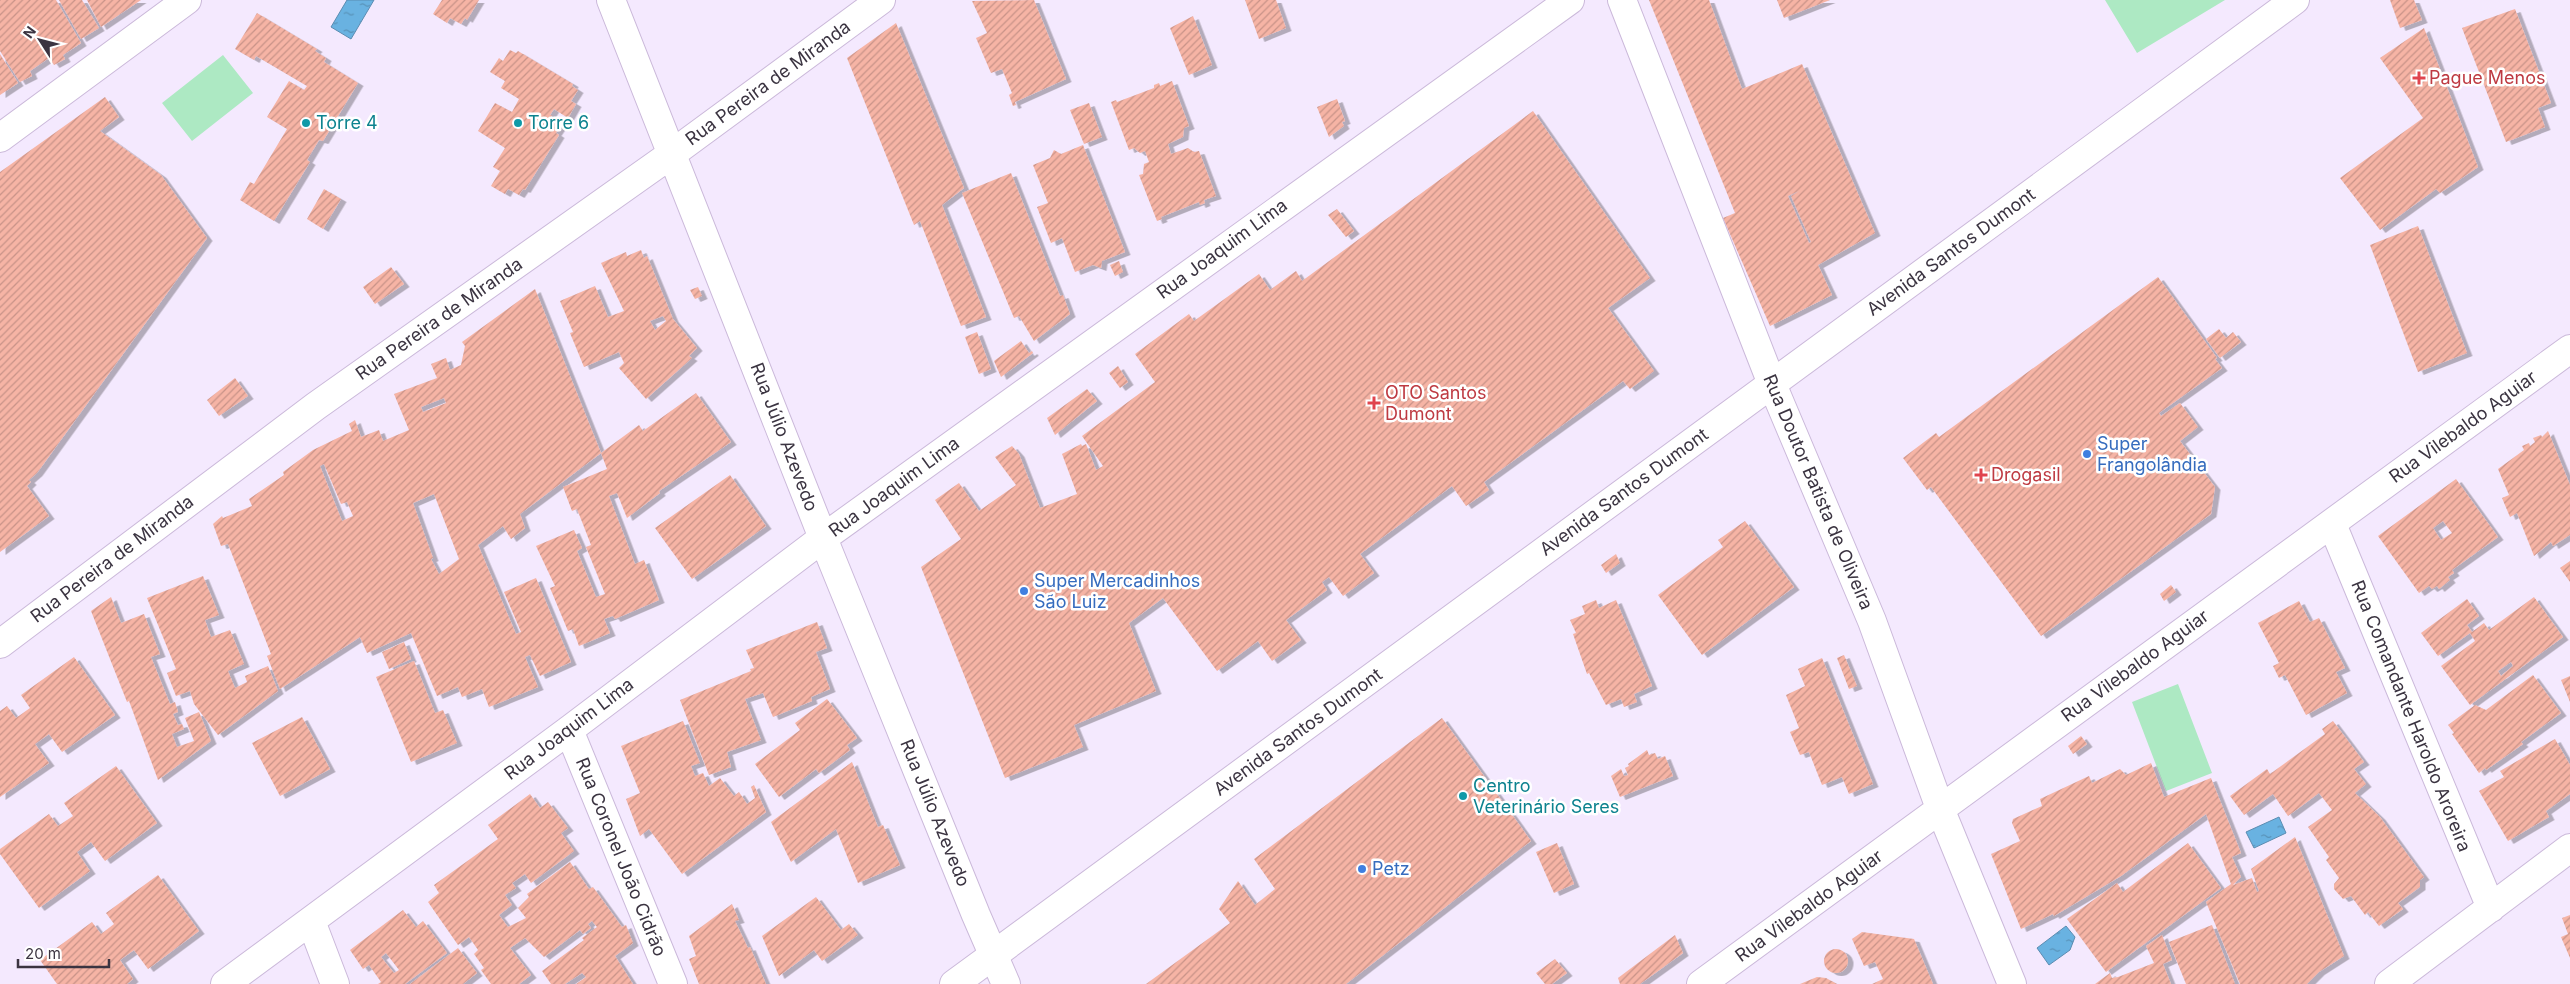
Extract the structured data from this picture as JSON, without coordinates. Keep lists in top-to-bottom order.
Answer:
{
  "streets": {
    "street": [
      "Rua Pereira de Miranda",
      "Rua Joaquim Lima",
      "Avenida Santos Dumont",
      "Rua Vilebaldo Aguiar",
      "Rua Júlio Azevedo",
      "Rua Doutor Batista de Oliveira",
      "Rua Comandante Haroldo Aroreira",
      "Rua Coronel João Cidrão"
    ]
  },
  "crossings": [
    ["Rua Pereira de Miranda", "Rua Júlio Azevedo"],
    ["Rua Joaquim Lima", "Rua Júlio Azevedo"],
    ["Rua Joaquim Lima", "Rua Coronel João Cidrão"],
    ["Avenida Santos Dumont", "Rua Júlio Azevedo"],
    ["Avenida Santos Dumont", "Rua Doutor Batista de Oliveira"],
    ["Rua Vilebaldo Aguiar", "Rua Doutor Batista de Oliveira"],
    ["Rua Vilebaldo Aguiar", "Rua Comandante Haroldo Aroreira"]
  ],
  "places": {
    "health": ["Pague Menos", "OTO Santos Dumont", "Drogasil"],
    "other": [
      "Torre 4",
      "Torre 6",
      "Super Frangolândia",
      "Super Mercadinhos São Luiz",
      "Centro Veterinário Seres",
      "Petz"
    ]
  },
  "scale_bar": "20 m",
  "north": "top left"
}
